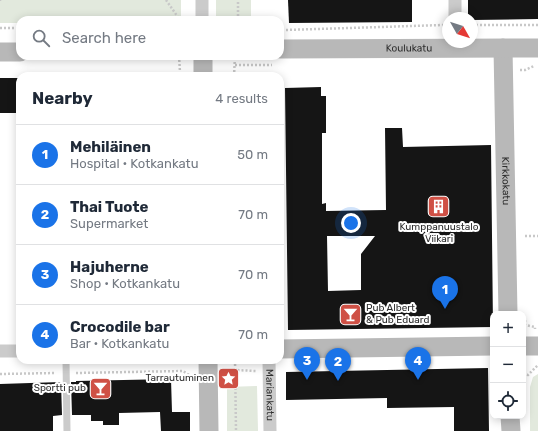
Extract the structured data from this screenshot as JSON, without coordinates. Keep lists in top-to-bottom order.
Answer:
{
  "streets": {
    "main road": ["Koulukatu", "Kirkkokatu"],
    "street": ["Mariankatu"]
  },
  "crossings": [
    ["Koulukatu", "Kirkkokatu"]
  ],
  "places": {
    "building": ["Kumppanuustalo Viikari"],
    "bar": ["Pub Albert & Pub Eduard", "Sportti pub"],
    "place": ["Tarrautuminen"]
  },
  "north": "bottom right",
  "page": {
    "search": "Search here",
    "heading": ["Nearby", "4 results"],
    "list": [
      {
        "mark": "1",
        "name": "Mehiläinen",
        "note": "Hospital · Kotkankatu",
        "value": "50 m"
      },
      {
        "mark": "2",
        "name": "Thai Tuote",
        "note": "Supermarket",
        "value": "70 m"
      },
      {
        "mark": "3",
        "name": "Hajuherne",
        "note": "Shop · Kotkankatu",
        "value": "70 m"
      },
      {
        "mark": "4",
        "name": "Crocodile bar",
        "note": "Bar · Kotkankatu",
        "value": "70 m"
      }
    ],
    "pins": [
      "1",
      "3",
      "4",
      "2"
    ],
    "map_buttons": ["+", "−"]
  }
}
